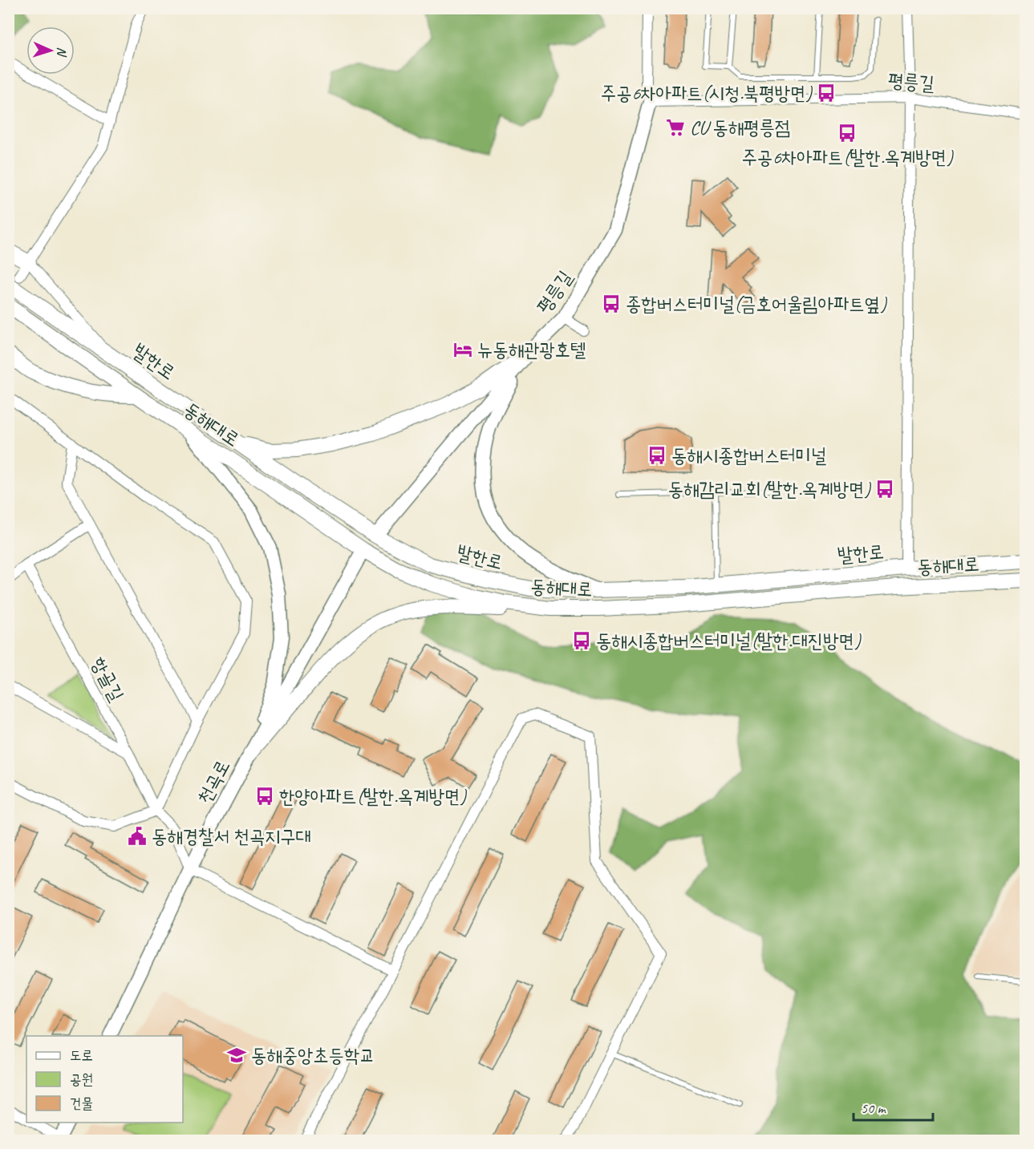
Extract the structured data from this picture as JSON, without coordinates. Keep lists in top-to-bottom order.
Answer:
{
  "streets": {
    "main road": ["발한로", "동해대로"],
    "street": ["평릉길", "항골길", "천곡로"]
  },
  "crossings": [
    ["평릉길", "발한로"],
    ["동해대로", "천곡로"],
    ["항골길", "천곡로"]
  ],
  "places": {
    "bus stop": [
      "주공6차아파트(시청.북평방면)",
      "주공6차아파트(발한.옥계방면)",
      "종합버스터미널(금호어울림아파트옆)",
      "동해시종합버스터미널",
      "동해감리교회(발한.옥계방면)",
      "동해시종합버스터미널(발한.대진방면)",
      "한양아파트(발한.옥계방면)"
    ],
    "supermarket": ["CU 동해평릉점"],
    "hotel": ["뉴동해관광호텔"],
    "public building": ["동해경찰서 천곡지구대"],
    "school or university": ["동해중앙초등학교"]
  },
  "legend": ["도로", "공원", "건물"],
  "scale_bar": "50 m",
  "north": "right"
}
